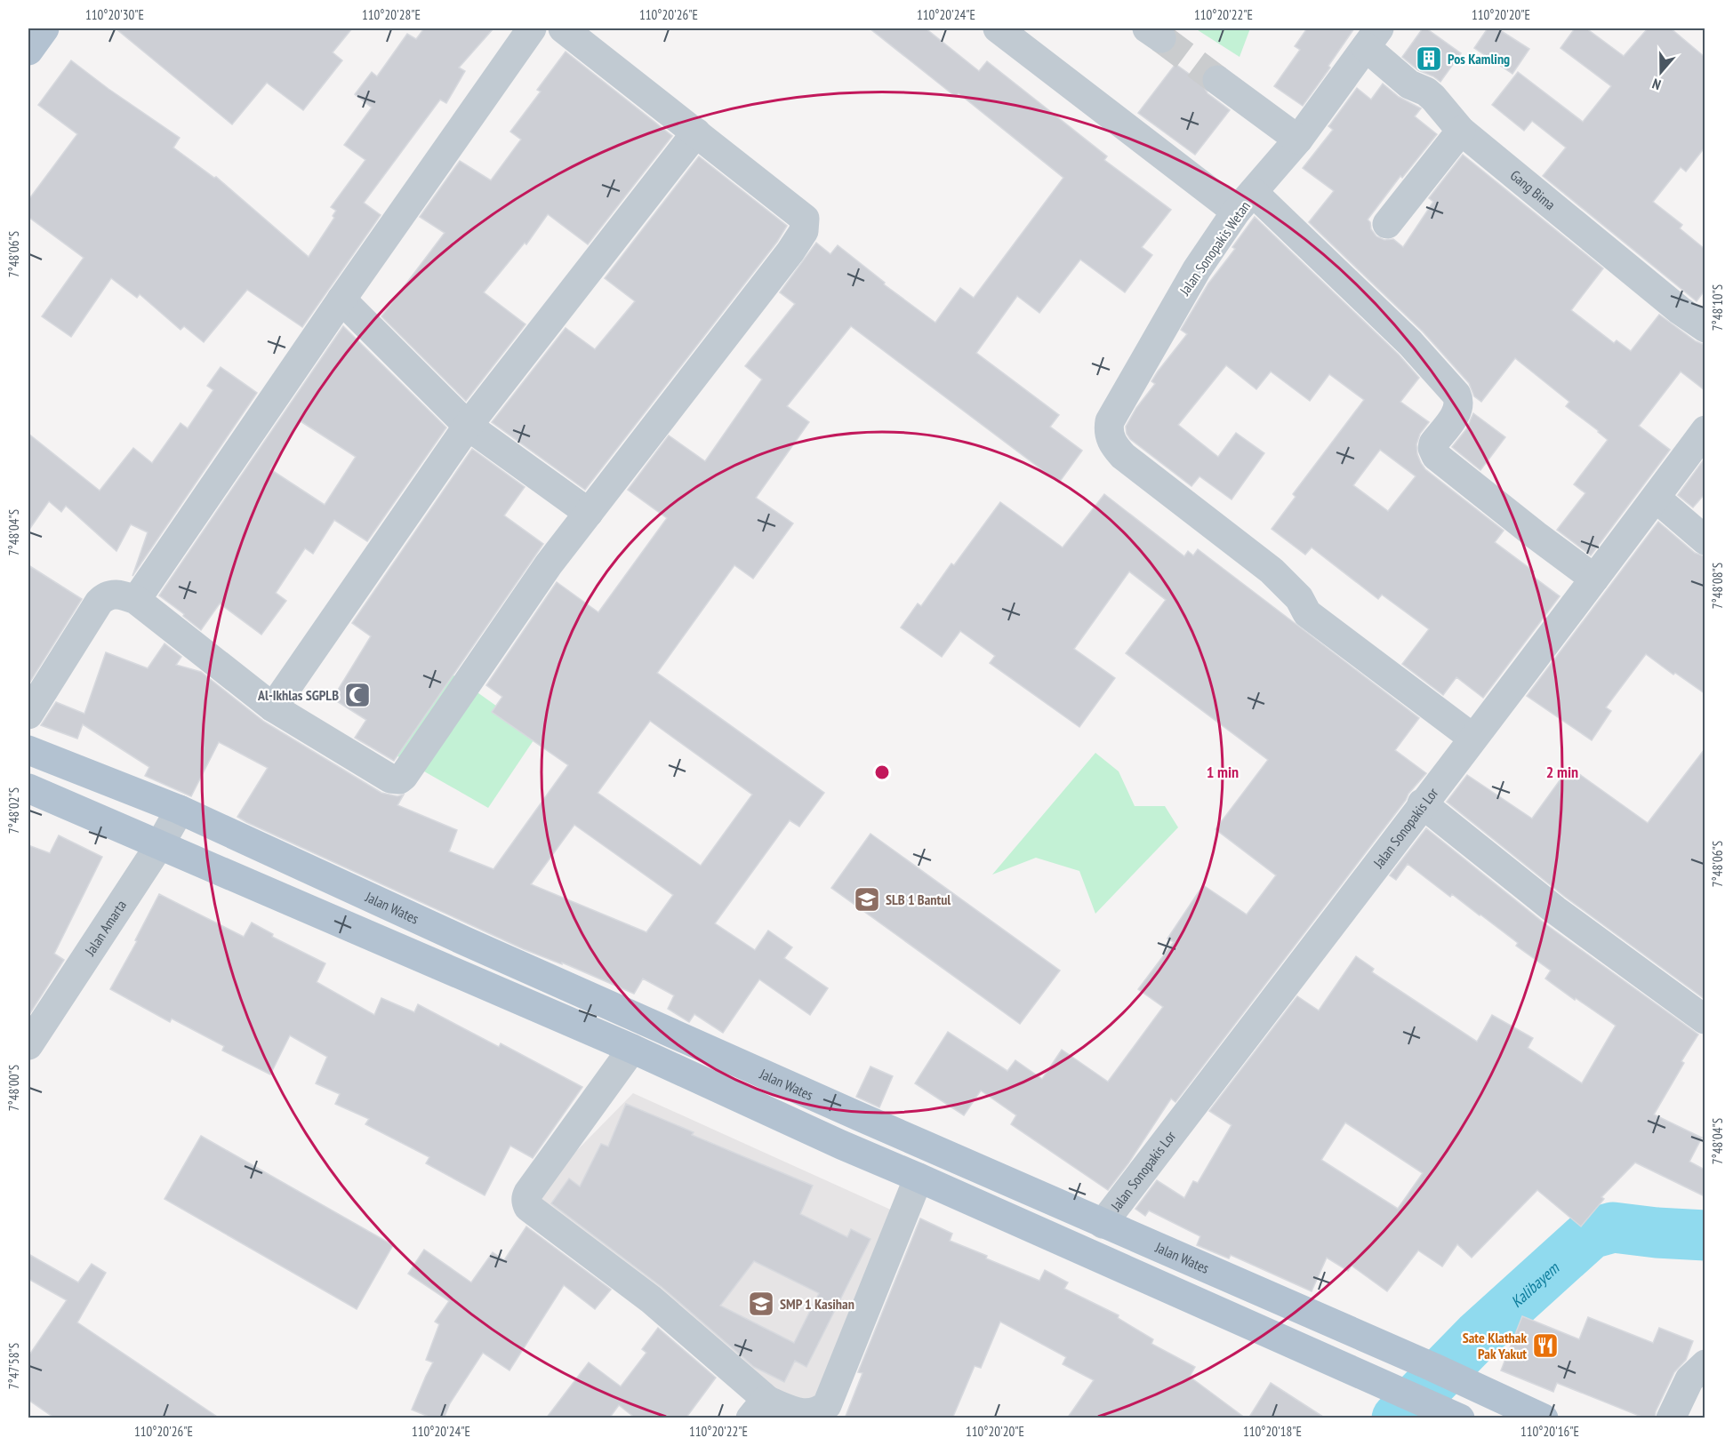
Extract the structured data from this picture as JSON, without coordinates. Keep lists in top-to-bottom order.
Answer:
{
  "streets": {
    "main road": ["Jalan Wates"],
    "street": [
      "Gang Bima",
      "Jalan Sonopakis Wetan",
      "Jalan Sonopakis Lor",
      "Jalan Amarta"
    ]
  },
  "crossings": [
    ["Gang Bima", "Jalan Sonopakis Wetan"],
    ["Jalan Sonopakis Wetan", "Jalan Sonopakis Lor"],
    ["Jalan Sonopakis Lor", "Jalan Wates"],
    ["Jalan Wates", "Jalan Amarta"]
  ],
  "water": ["Kalibayem"],
  "places": {
    "building": ["Pos Kamling"],
    "mosque": ["Al-Ikhlas SGPLB"],
    "school or university": ["SLB 1 Bantul", "SMP 1 Kasihan"],
    "restaurant": ["Sate Klathak Pak Yakut"]
  },
  "north": "bottom",
  "coordinates": [
    "110°20'30\"E",
    "110°20'28\"E",
    "110°20'26\"E",
    "110°20'24\"E",
    "110°20'22\"E",
    "110°20'20\"E",
    "7°48'06\"S",
    "7°48'10\"S",
    "7°48'04\"S",
    "7°48'08\"S",
    "7°48'02\"S",
    "7°48'00\"S",
    "7°47'58\"S",
    "110°20'18\"E",
    "110°20'16\"E"
  ],
  "rings": ["1 min", "2 min"]
}
